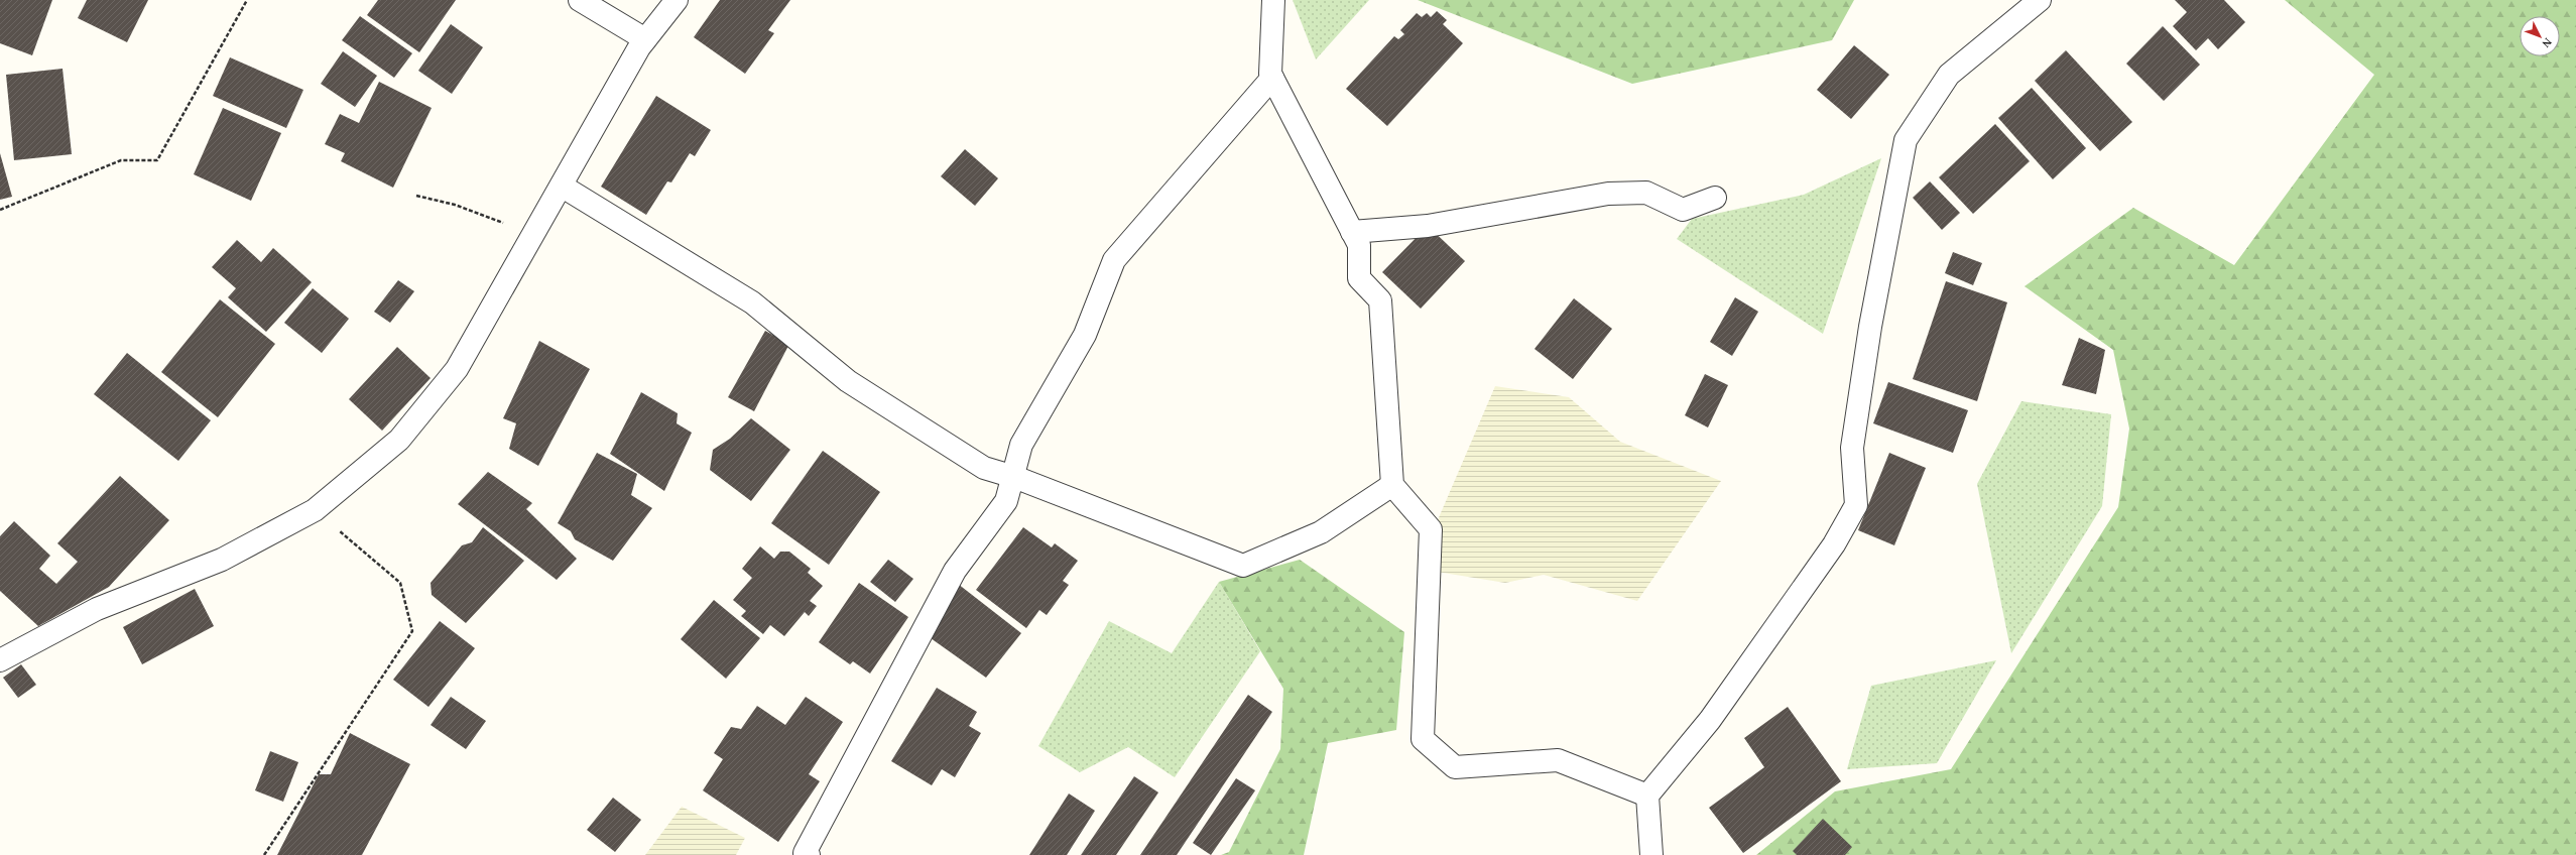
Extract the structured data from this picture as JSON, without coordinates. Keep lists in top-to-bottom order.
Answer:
{
  "north": "bottom right"
}
